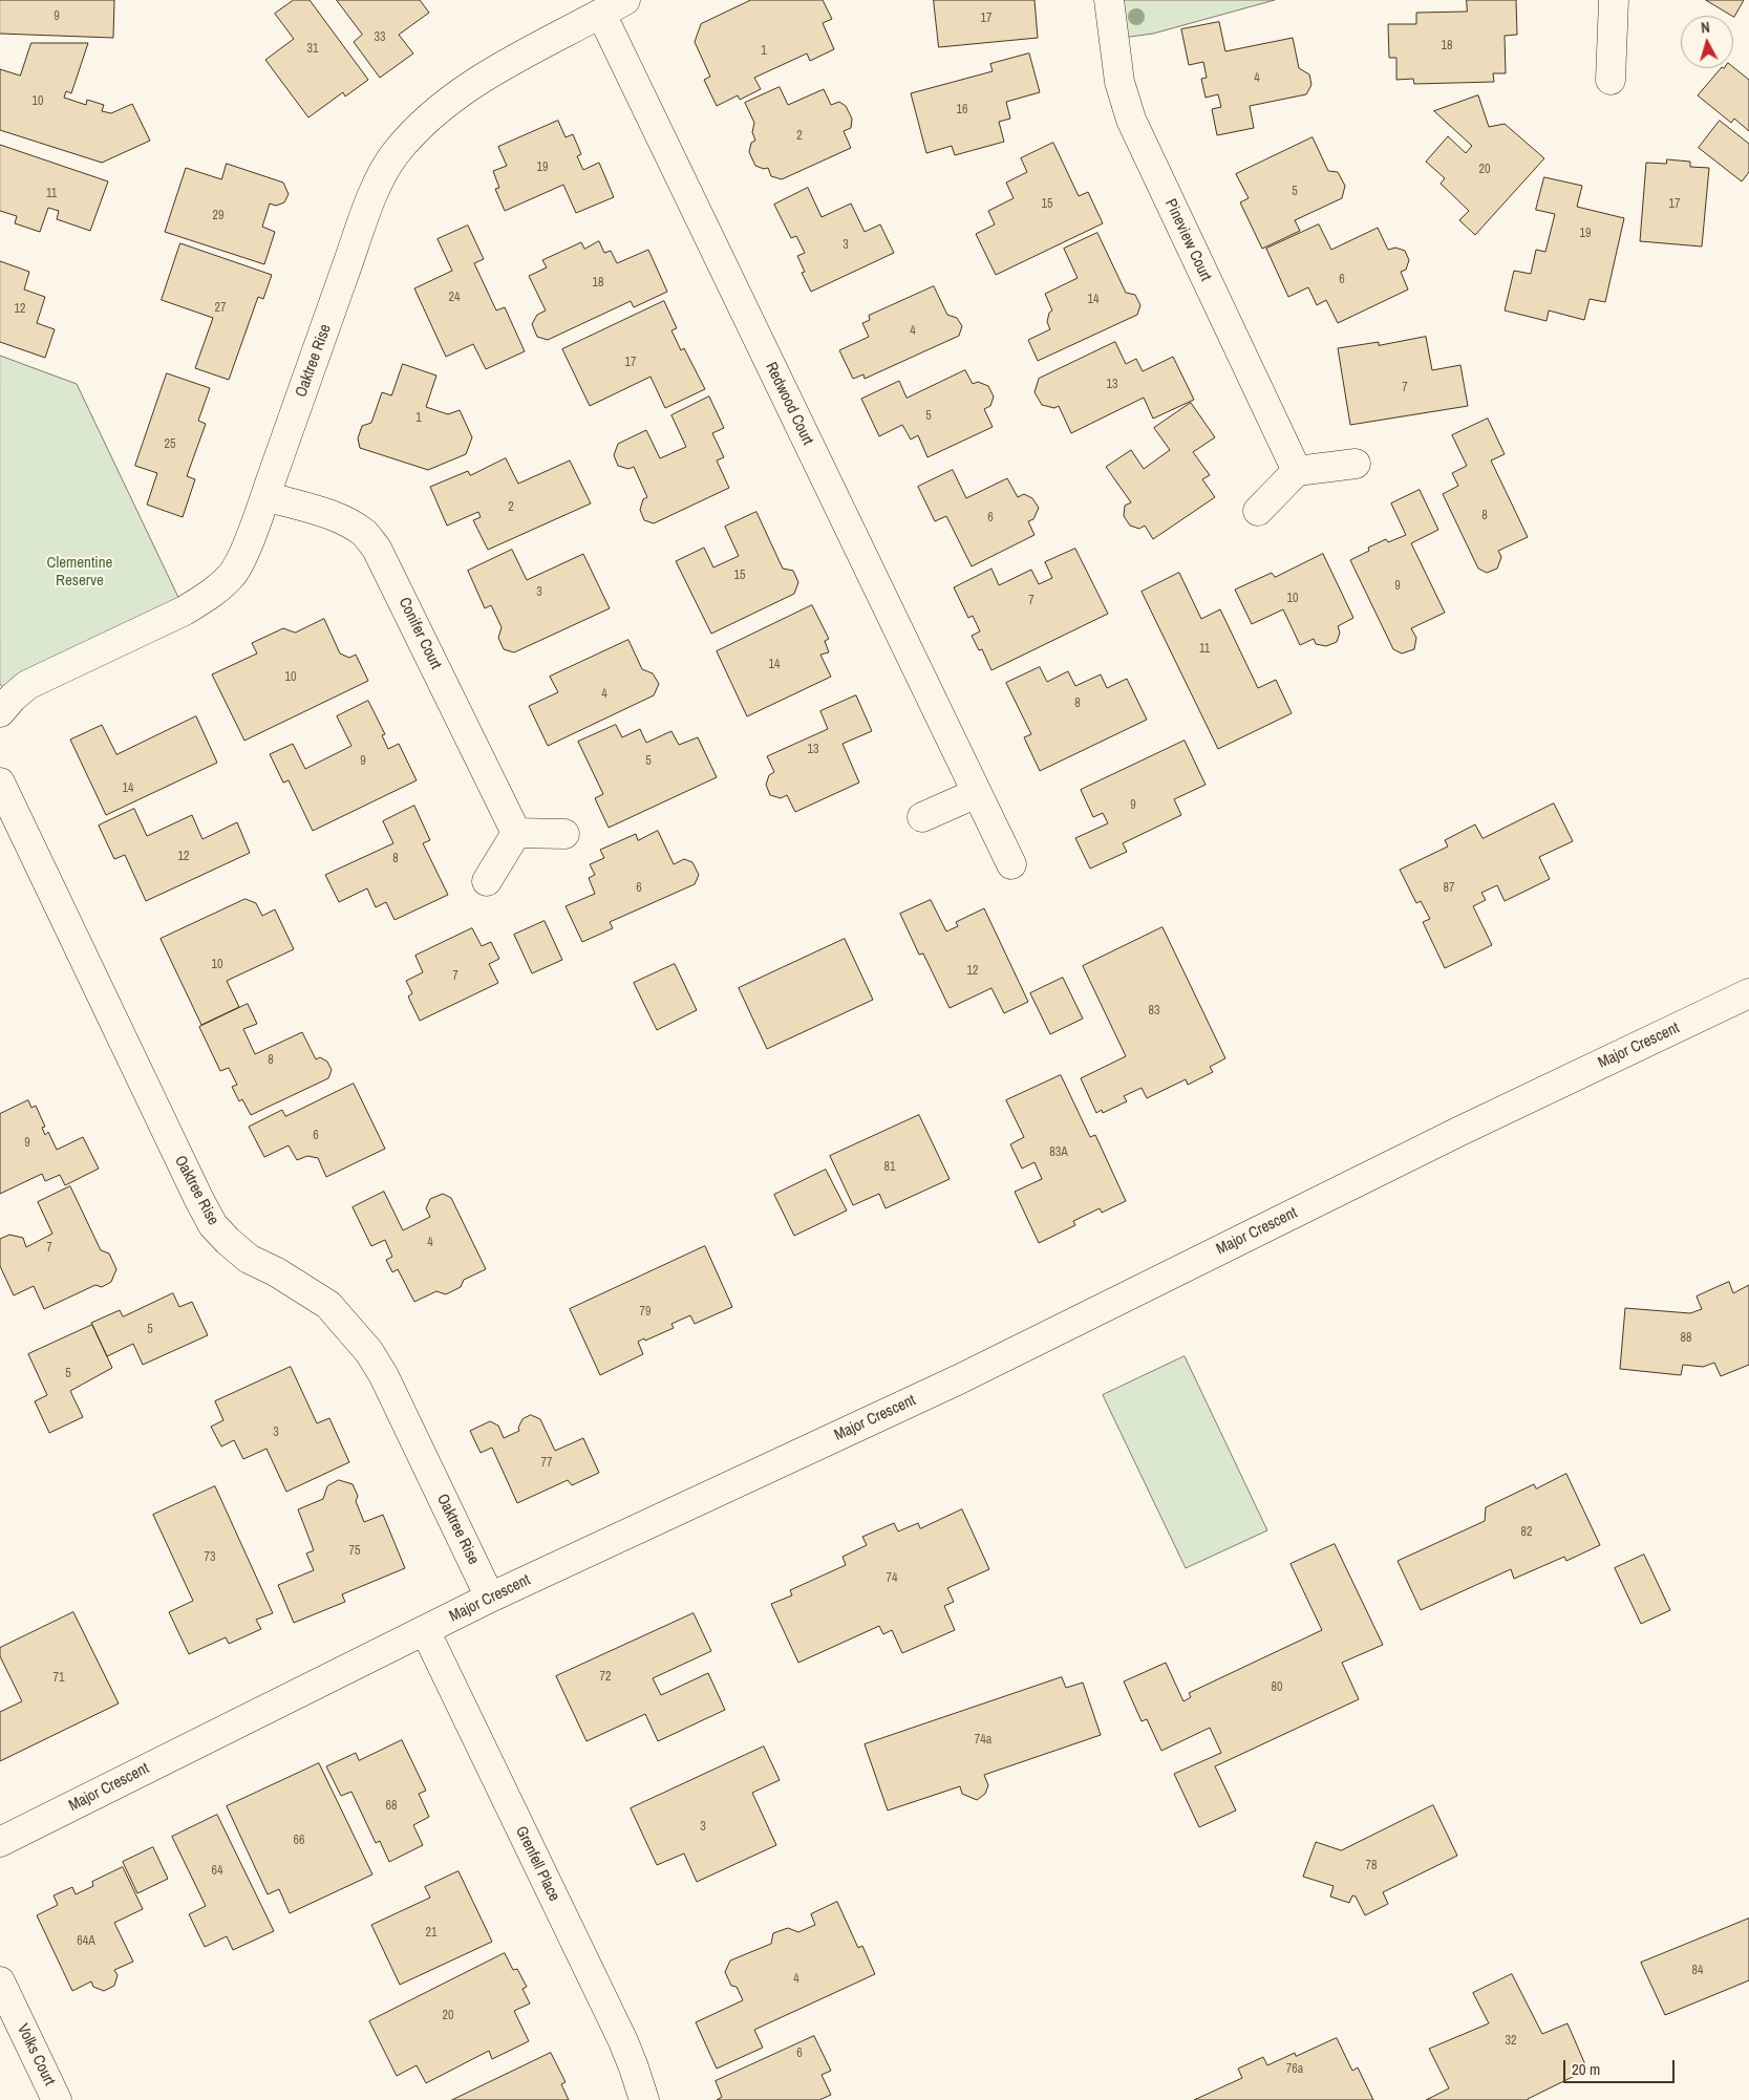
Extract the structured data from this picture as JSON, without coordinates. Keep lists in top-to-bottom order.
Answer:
{
  "streets": {
    "street": [
      "Pineview Court",
      "Oaktree Rise",
      "Redwood Court",
      "Conifer Court",
      "Major Crescent",
      "Grenfell Place",
      "Volks Court"
    ]
  },
  "crossings": [
    ["Oaktree Rise", "Redwood Court"],
    ["Oaktree Rise", "Conifer Court"],
    ["Oaktree Rise", "Major Crescent"],
    ["Major Crescent", "Grenfell Place"]
  ],
  "parks": ["Clementine Reserve"],
  "house_numbers": [
    "9",
    "17",
    "33",
    "18",
    "31",
    "1",
    "4",
    "10",
    "16",
    "2",
    "19",
    "20",
    "5",
    "11",
    "15",
    "17",
    "29",
    "19",
    "3",
    "6",
    "18",
    "24",
    "14",
    "27",
    "12",
    "4",
    "17",
    "13",
    "7",
    "5",
    "1",
    "25",
    "2",
    "8",
    "6",
    "15",
    "9",
    "3",
    "10",
    "7",
    "11",
    "14",
    "10",
    "4",
    "8",
    "13",
    "9",
    "5",
    "14",
    "9",
    "12",
    "8",
    "6",
    "87",
    "10",
    "12",
    "7",
    "83",
    "8",
    "6",
    "9",
    "83A",
    "81",
    "4",
    "7",
    "79",
    "5",
    "88",
    "5",
    "3",
    "77",
    "82",
    "75",
    "73",
    "74",
    "72",
    "71",
    "80",
    "74a",
    "68",
    "3",
    "66",
    "78",
    "64",
    "21",
    "64A",
    "84",
    "4",
    "20",
    "32",
    "6",
    "76a"
  ],
  "scale_bar": "20 m",
  "north": "top"
}
